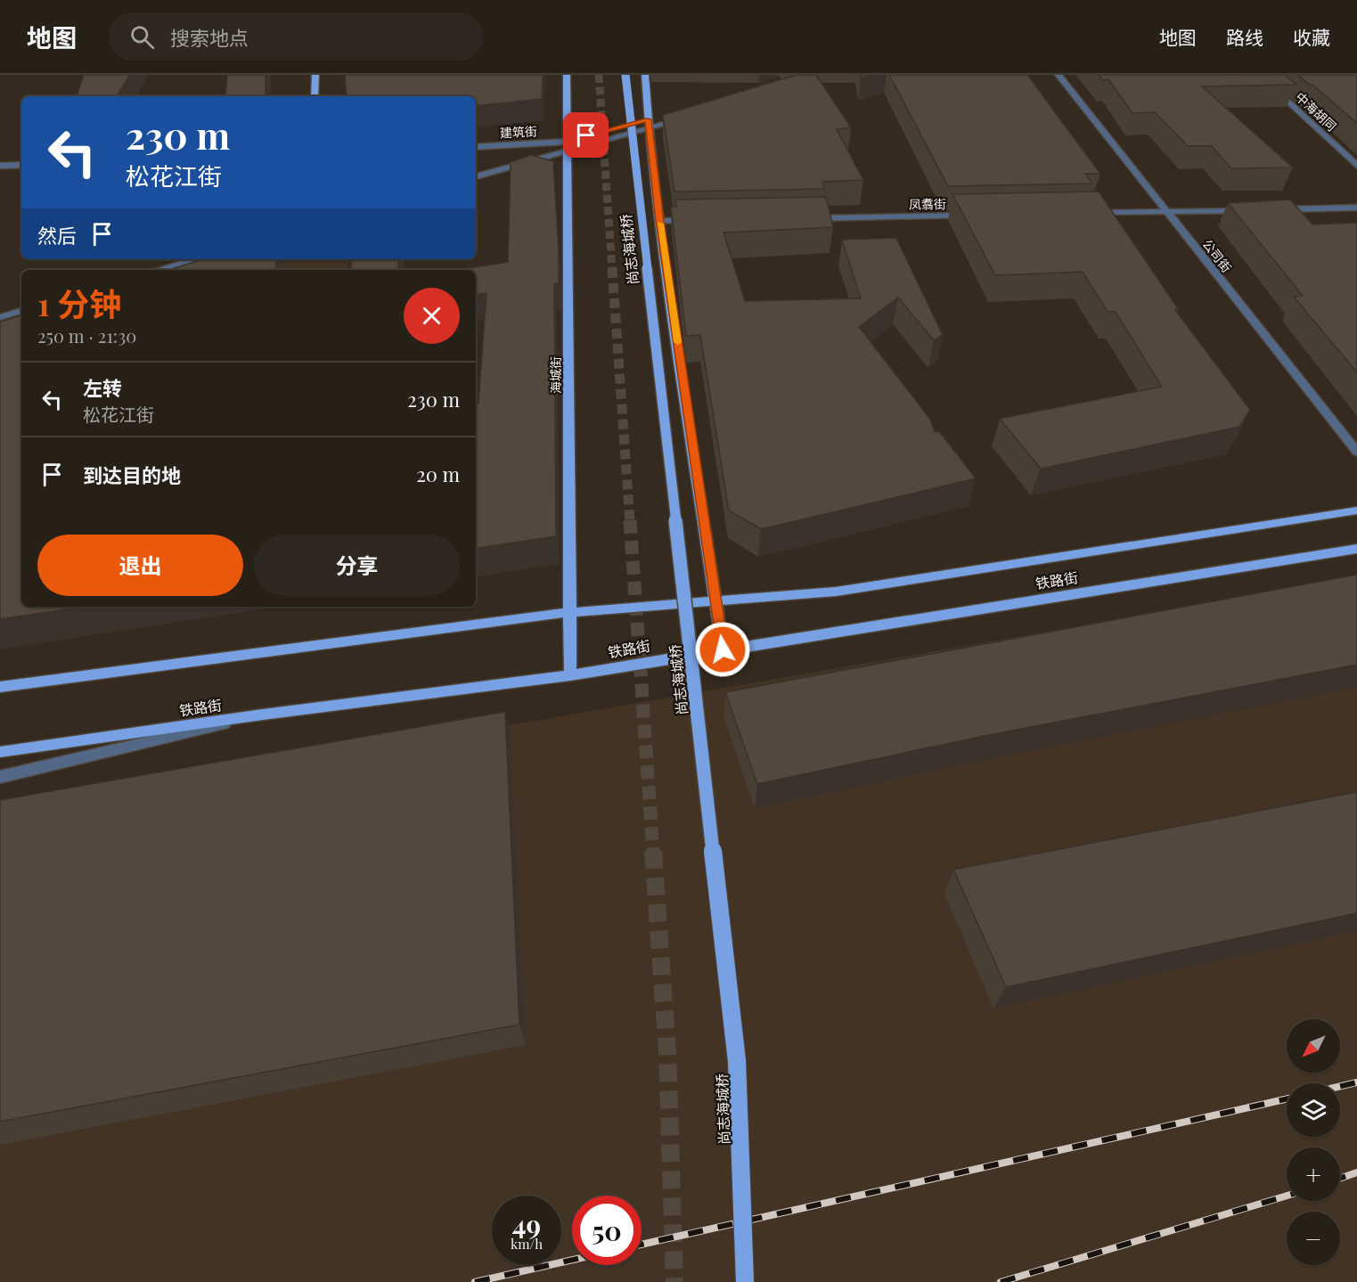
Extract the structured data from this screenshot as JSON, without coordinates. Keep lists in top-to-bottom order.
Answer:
{
  "streets": {
    "main road": ["尚志海城桥", "海城街", "铁路街"],
    "street": [
      "中海胡同",
      "建筑街",
      "凤翥街",
      "公司街"
    ]
  },
  "crossings": [
    ["建筑街", "海城街"],
    ["海城街", "铁路街"]
  ],
  "north": "bottom left",
  "page": {
    "header": "地图",
    "search": "搜索地点",
    "nav": ["地图", "路线", "收藏"],
    "turn": ["230 m", "松花江街"],
    "then": "然后",
    "heading": ["1 分钟", "250 m · 21:30"],
    "list": [
      {
        "name": "左转",
        "note": "松花江街",
        "value": "230 m"
      },
      {
        "name": "到达目的地",
        "value": "20 m"
      }
    ],
    "buttons": ["退出", "分享"],
    "map_buttons": ["+", "−"],
    "speed": "49 km/h",
    "limit": "50"
  }
}
